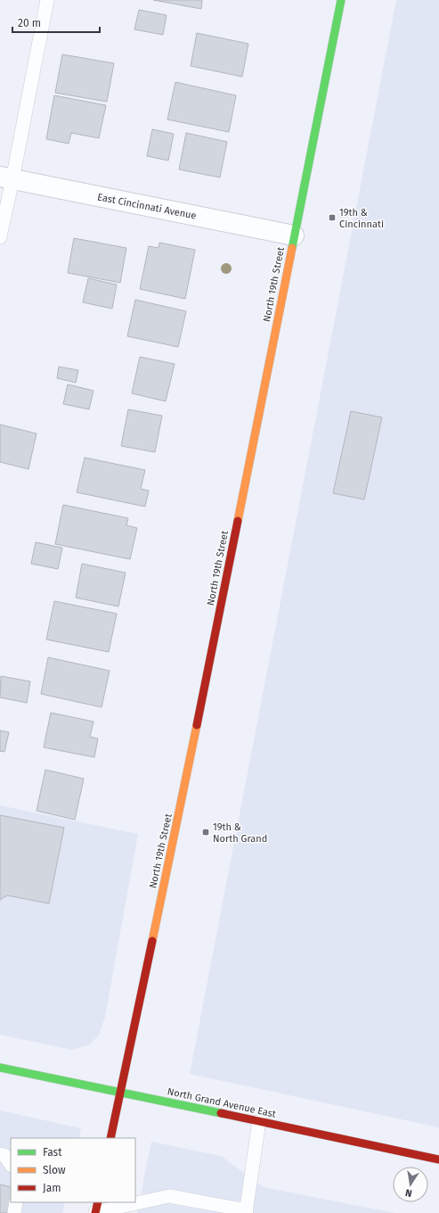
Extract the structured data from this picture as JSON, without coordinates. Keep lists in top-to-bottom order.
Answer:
{
  "streets": {
    "street": ["East Cincinnati Avenue", "North 19th Street", "North Grand Avenue East"]
  },
  "crossings": [
    ["East Cincinnati Avenue", "North 19th Street"],
    ["North 19th Street", "North Grand Avenue East"]
  ],
  "places": {
    "transit": ["19th & Cincinnati", "19th & North Grand"]
  },
  "legend": ["Fast", "Slow", "Jam"],
  "scale_bar": "20 m",
  "north": "bottom"
}
